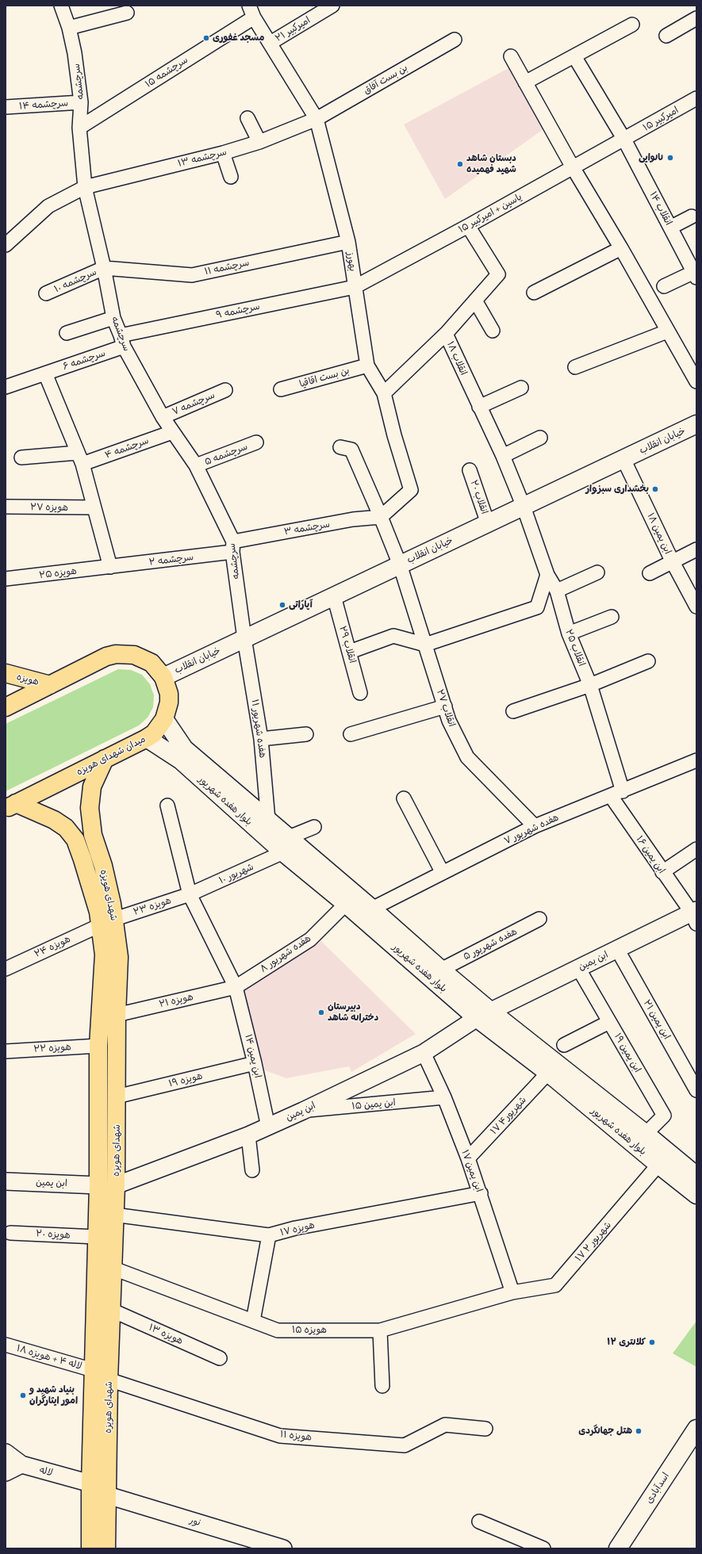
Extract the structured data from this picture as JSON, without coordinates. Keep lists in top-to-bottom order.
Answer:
{
  "streets": {
    "main road": [
      "خیابان انقلاب",
      "هویزه",
      "میدان شهدای هویزه",
      "بلوار هفده شهریور",
      "شهدای هویزه",
      "اسدآبادی"
    ],
    "street": [
      "امیرکبیر ۲۱",
      "سرچشمه ۱۵",
      "بن بست آفاق",
      "سرچشمه",
      "سرچشمه ۱۴",
      "امیرکبیر ۱۵",
      "سرچشمه ۱۳",
      "انقلاب ۱۴",
      "یاسین + امیرکبیر ۱۵",
      "بهورز",
      "سرچشمه ۱۱",
      "سرچشمه ۱۰",
      "سرچشمه ۹",
      "انقلاب ۱۸",
      "سرچشمه ۶",
      "بن بست اقاقیا",
      "سرچشمه ۷",
      "سرچشمه ۴",
      "سرچشمه ۵",
      "انقلاب ۲۰",
      "هویزه ۲۷",
      "سرچشمه ۳",
      "ابن یمین ۱۸",
      "سرچشمه ۲",
      "هویزه ۲۵",
      "انقلاب ۲۹",
      "انقلاب ۲۵",
      "انقلاب ۲۷",
      "هفده شهریور ۱۱",
      "هفده شهریور ۷",
      "ابن یمین ۱۶",
      "شهریور ۱۰",
      "هویزه ۲۳",
      "هفده شهریور ۵",
      "هویزه ۲۴",
      "هفده شهریور ۸",
      "ابن یمین",
      "هویزه ۲۱",
      "ابن یمین ۲۱",
      "هویزه ۲۲",
      "ابن یمین ۱۹",
      "ابن یمین ۱۴",
      "هویزه ۱۹",
      "ابن یمین ۱۵",
      "۱۷ شهریور۴",
      "ابن یمین ۱۷",
      "هویزه ۱۷",
      "هویزه ۲۰",
      "۱۷ شهریور ۲",
      "هویزه ۱۵",
      "هویزه ۱۳",
      "لاله ۴ + هویزه ۱۸",
      "هویزه ۱۱",
      "لاله",
      "نور"
    ]
  },
  "crossings": [
    ["امیرکبیر ۲۱", "بهورز"],
    ["سرچشمه ۱۵", "سرچشمه"],
    ["سرچشمه ۱۵", "بهورز"],
    ["بن بست آفاق", "سرچشمه ۱۳"],
    ["بن بست آفاق", "بهورز"],
    ["سرچشمه", "سرچشمه ۱۴"],
    ["سرچشمه", "سرچشمه ۱۳"],
    ["سرچشمه", "سرچشمه ۱۱"],
    ["سرچشمه", "سرچشمه ۱۰"],
    ["سرچشمه", "سرچشمه ۹"],
    ["سرچشمه", "سرچشمه ۶"],
    ["سرچشمه", "سرچشمه ۷"],
    ["سرچشمه", "خیابان انقلاب"],
    ["سرچشمه", "سرچشمه ۴"],
    ["سرچشمه", "سرچشمه ۵"],
    ["سرچشمه", "سرچشمه ۳"],
    ["سرچشمه", "سرچشمه ۲"],
    ["سرچشمه", "هفده شهریور ۱۱"],
    ["امیرکبیر ۱۵", "انقلاب ۱۴"],
    ["امیرکبیر ۱۵", "یاسین + امیرکبیر ۱۵"],
    ["سرچشمه ۱۳", "بهورز"],
    ["انقلاب ۱۴", "یاسین + امیرکبیر ۱۵"],
    ["یاسین + امیرکبیر ۱۵", "بهورز"],
    ["یاسین + امیرکبیر ۱۵", "سرچشمه ۹"],
    ["یاسین + امیرکبیر ۱۵", "انقلاب ۱۸"],
    ["بهورز", "سرچشمه ۱۱"],
    ["بهورز", "سرچشمه ۹"],
    ["بهورز", "بن بست اقاقیا"],
    ["بهورز", "سرچشمه ۳"],
    ["بهورز", "انقلاب ۲۷"],
    ["سرچشمه ۱۱", "سرچشمه ۱۰"],
    ["سرچشمه ۹", "سرچشمه ۶"],
    ["انقلاب ۱۸", "خیابان انقلاب"],
    ["انقلاب ۱۸", "انقلاب ۲۵"],
    ["خیابان انقلاب", "انقلاب ۲۰"],
    ["خیابان انقلاب", "ابن یمین ۱۸"],
    ["خیابان انقلاب", "انقلاب ۲۹"],
    ["خیابان انقلاب", "انقلاب ۲۵"],
    ["خیابان انقلاب", "انقلاب ۲۷"],
    ["خیابان انقلاب", "هفده شهریور ۱۱"],
    ["خیابان انقلاب", "میدان شهدای هویزه"],
    ["سرچشمه ۳", "سرچشمه ۲"],
    ["سرچشمه ۳", "انقلاب ۲۷"],
    ["سرچشمه ۲", "هویزه ۲۵"],
    ["انقلاب ۲۵", "هفده شهریور ۷"],
    ["انقلاب ۲۵", "ابن یمین ۱۶"],
    ["هویزه", "میدان شهدای هویزه"],
    ["انقلاب ۲۷", "هفده شهریور ۷"],
    ["هفده شهریور ۱۱", "بلوار هفده شهریور"],
    ["میدان شهدای هویزه", "بلوار هفده شهریور"],
    ["میدان شهدای هویزه", "شهدای هویزه"],
    ["بلوار هفده شهریور", "هفده شهریور ۷"],
    ["بلوار هفده شهریور", "شهریور ۱۰"],
    ["بلوار هفده شهریور", "هفده شهریور ۵"],
    ["بلوار هفده شهریور", "هفده شهریور ۸"],
    ["بلوار هفده شهریور", "ابن یمین"],
    ["بلوار هفده شهریور", "ابن یمین ۱۹"],
    ["بلوار هفده شهریور", "۱۷ شهریور۴"],
    ["بلوار هفده شهریور", "۱۷ شهریور ۲"],
    ["هفده شهریور ۷", "ابن یمین ۱۶"],
    ["ابن یمین ۱۶", "ابن یمین"],
    ["شهریور ۱۰", "هویزه ۲۳"],
    ["شهریور ۱۰", "ابن یمین ۱۴"],
    ["شهدای هویزه", "هویزه ۲۳"],
    ["شهدای هویزه", "هویزه ۲۴"],
    ["شهدای هویزه", "ابن یمین"],
    ["شهدای هویزه", "هویزه ۲۱"],
    ["شهدای هویزه", "هویزه ۲۲"],
    ["شهدای هویزه", "هویزه ۱۹"],
    ["شهدای هویزه", "هویزه ۱۷"],
    ["شهدای هویزه", "هویزه ۲۰"],
    ["شهدای هویزه", "هویزه ۱۵"],
    ["شهدای هویزه", "هویزه ۱۳"],
    ["شهدای هویزه", "لاله ۴ + هویزه ۱۸"],
    ["شهدای هویزه", "هویزه ۱۱"],
    ["شهدای هویزه", "لاله"],
    ["شهدای هویزه", "نور"],
    ["هویزه ۲۳", "هویزه ۲۴"],
    ["هویزه ۲۳", "ابن یمین ۱۴"],
    ["هفده شهریور ۸", "هویزه ۲۱"],
    ["هفده شهریور ۸", "ابن یمین ۱۴"],
    ["ابن یمین", "ابن یمین ۲۱"],
    ["ابن یمین", "ابن یمین ۱۹"],
    ["ابن یمین", "ابن یمین ۱۴"],
    ["ابن یمین", "ابن یمین ۱۵"],
    ["ابن یمین", "ابن یمین ۱۷"],
    ["هویزه ۲۱", "ابن یمین ۱۴"],
    ["ابن یمین ۱۴", "هویزه ۱۹"],
    ["ابن یمین ۱۵", "ابن یمین ۱۷"],
    ["۱۷ شهریور۴", "ابن یمین ۱۷"],
    ["ابن یمین ۱۷", "هویزه ۱۷"],
    ["ابن یمین ۱۷", "۱۷ شهریور ۲"],
    ["ابن یمین ۱۷", "هویزه ۱۵"],
    ["۱۷ شهریور ۲", "هویزه ۱۵"]
  ],
  "places": [
    "مسجد غفوری",
    "نانوایی",
    "دبستان شاهد شهید فهمیده",
    "بخشداری سبزوار",
    "آپاراتی",
    "دبیرستان دخترانه شاهد",
    "کلانتری ۱۲",
    "بنیاد شهید و امور ایثارگران",
    "هتل جهانگردی"
  ]
}
